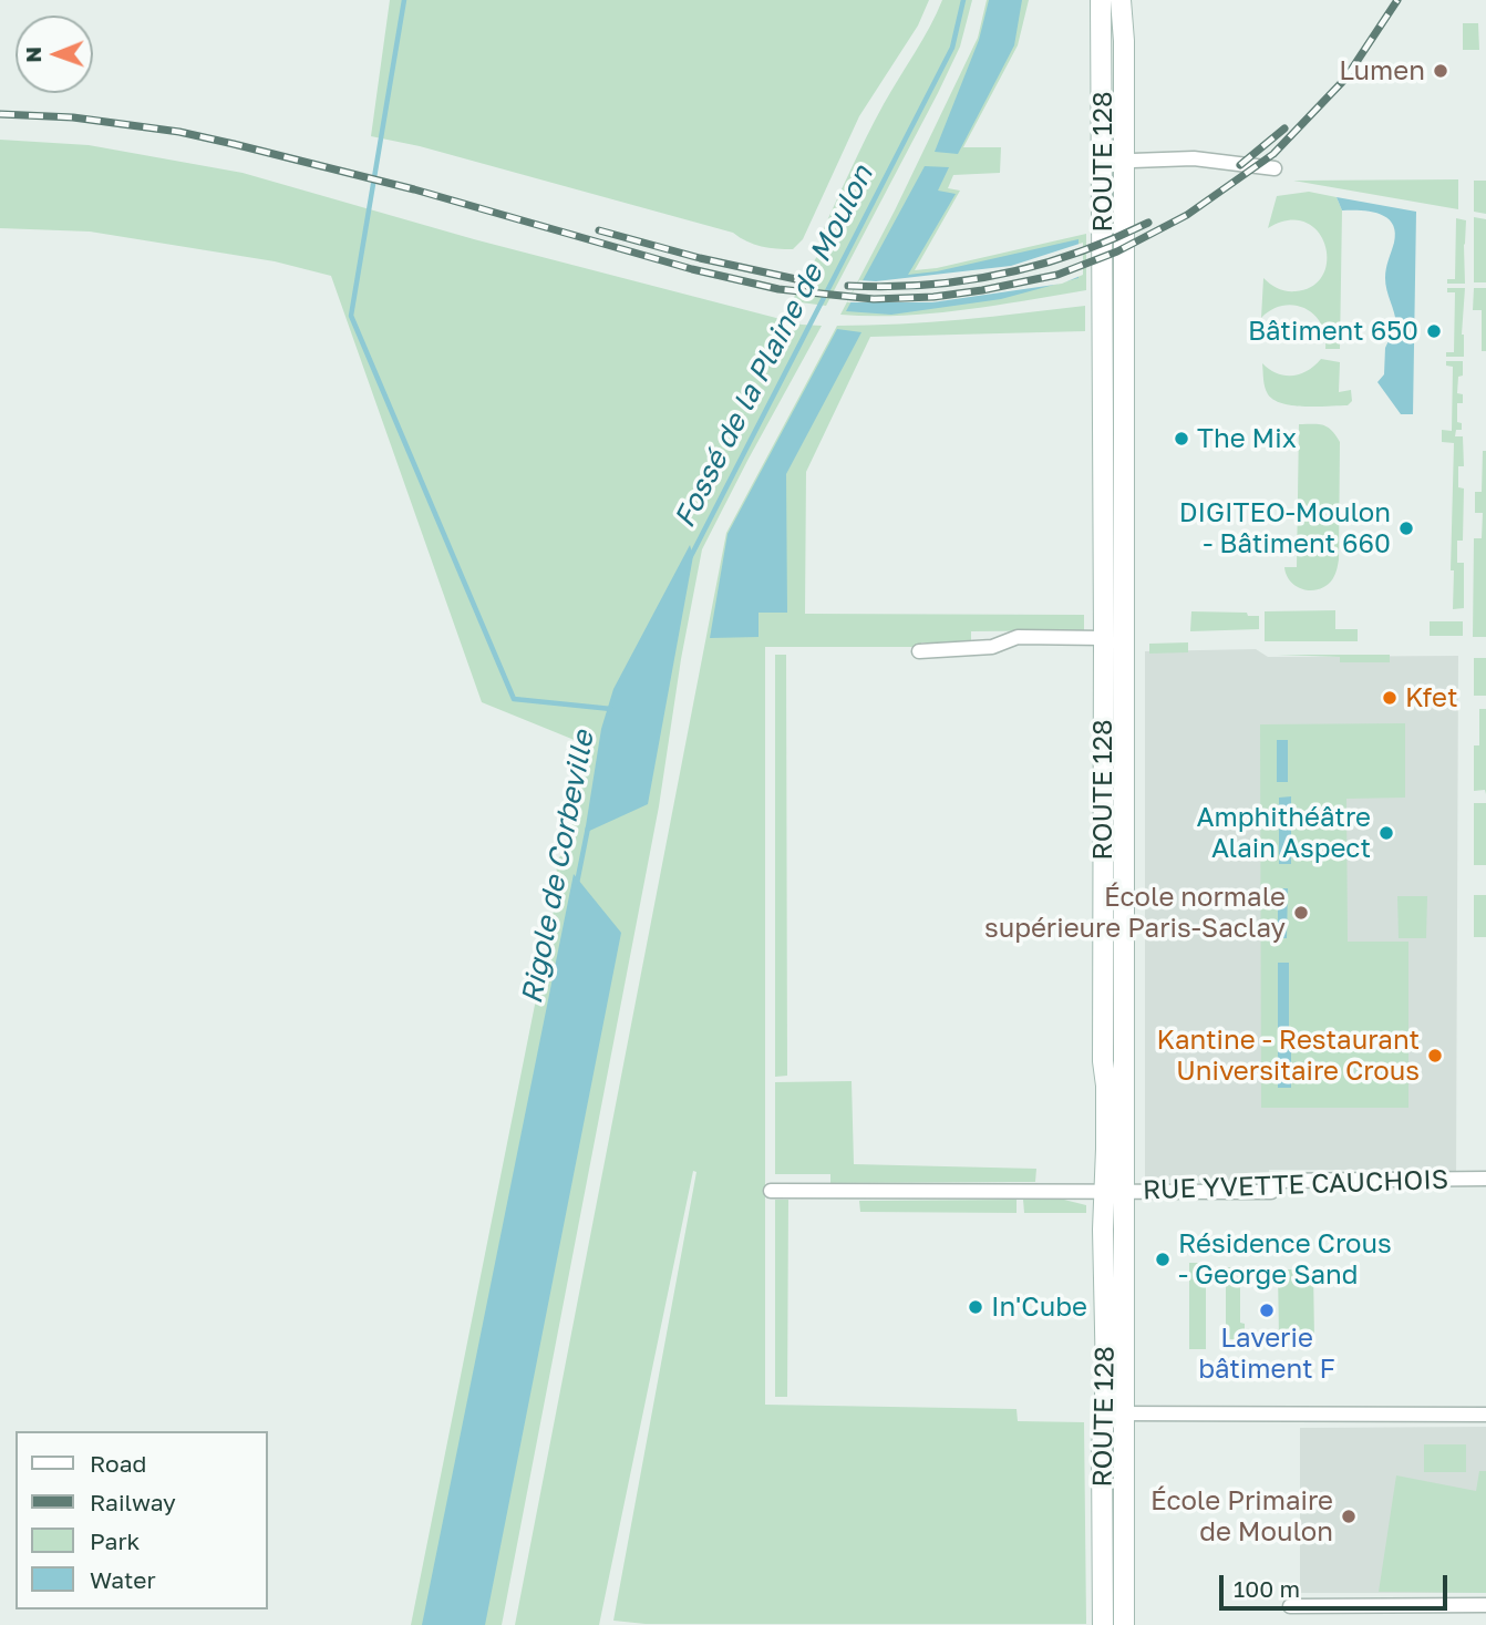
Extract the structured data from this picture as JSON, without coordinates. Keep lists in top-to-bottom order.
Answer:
{
  "streets": {
    "main road": ["ROUTE 128"],
    "street": ["RUE YVETTE CAUCHOIS"]
  },
  "crossings": [
    ["ROUTE 128", "RUE YVETTE CAUCHOIS"]
  ],
  "water": ["Fossé de la Plaine de Moulon", "Rigole de Corbeville"],
  "places": [
    "Lumen",
    "Bâtiment 650",
    "The Mix",
    "DIGITEO-Moulon - Bâtiment 660",
    "Kfet",
    "Amphithéâtre Alain Aspect",
    "École normale supérieure Paris-Saclay",
    "Kantine - Restaurant Universitaire Crous",
    "Résidence Crous - George Sand",
    "In'Cube",
    "Laverie bâtiment F",
    "École Primaire de Moulon"
  ],
  "legend": [
    "Road",
    "Railway",
    "Park",
    "Water"
  ],
  "scale_bar": "100 m",
  "north": "left"
}
